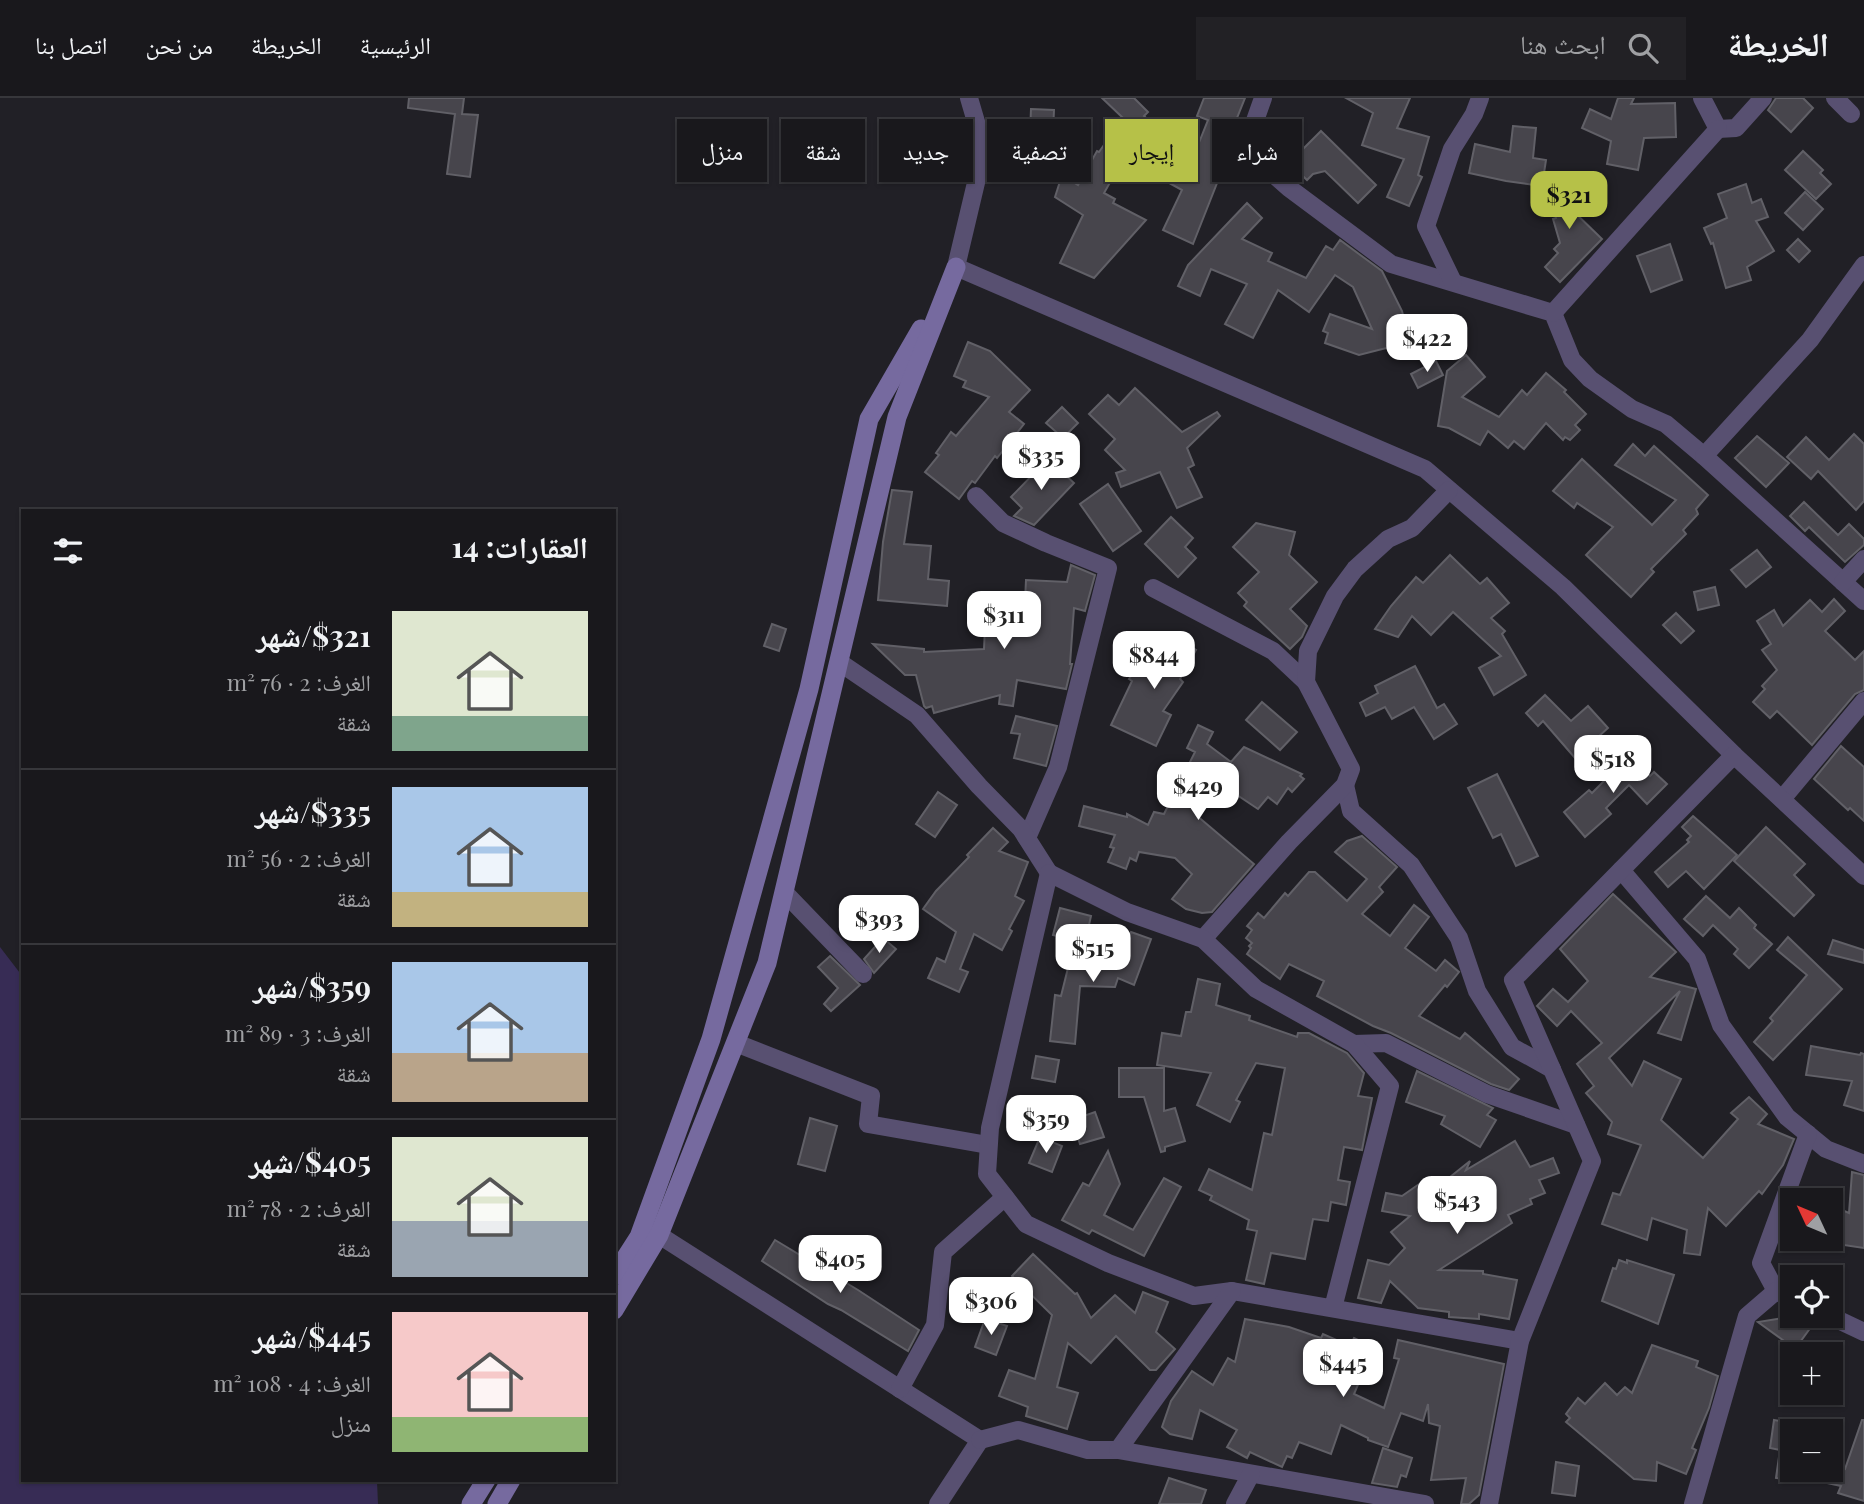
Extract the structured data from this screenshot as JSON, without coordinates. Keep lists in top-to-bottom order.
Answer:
{
  "north": "top left",
  "page": {
    "header": "الخريطة",
    "search": "ابحث هنا",
    "nav": [
      "الرئيسية",
      "الخريطة",
      "من نحن",
      "اتصل بنا"
    ],
    "chip": [
      "شراء",
      "إيجار",
      "تصفية",
      "جديد",
      "شقة",
      "منزل"
    ],
    "price": [
      "$321",
      "$422",
      "$335",
      "$311",
      "$844",
      "$518",
      "$429",
      "$393",
      "$515",
      "$359",
      "$543",
      "$405",
      "$306",
      "$445"
    ],
    "heading": "العقارات: 14",
    "list": [
      {
        "name": "$321/شهر",
        "note": "الغرف: 2 · 76 m² · شقة"
      },
      {
        "name": "$335/شهر",
        "note": "الغرف: 2 · 56 m² · شقة"
      },
      {
        "name": "$359/شهر",
        "note": "الغرف: 3 · 89 m² · شقة"
      },
      {
        "name": "$405/شهر",
        "note": "الغرف: 2 · 78 m² · شقة"
      },
      {
        "name": "$445/شهر",
        "note": "الغرف: 4 · 108 m² · منزل"
      }
    ],
    "map_buttons": ["+", "−"]
  }
}
